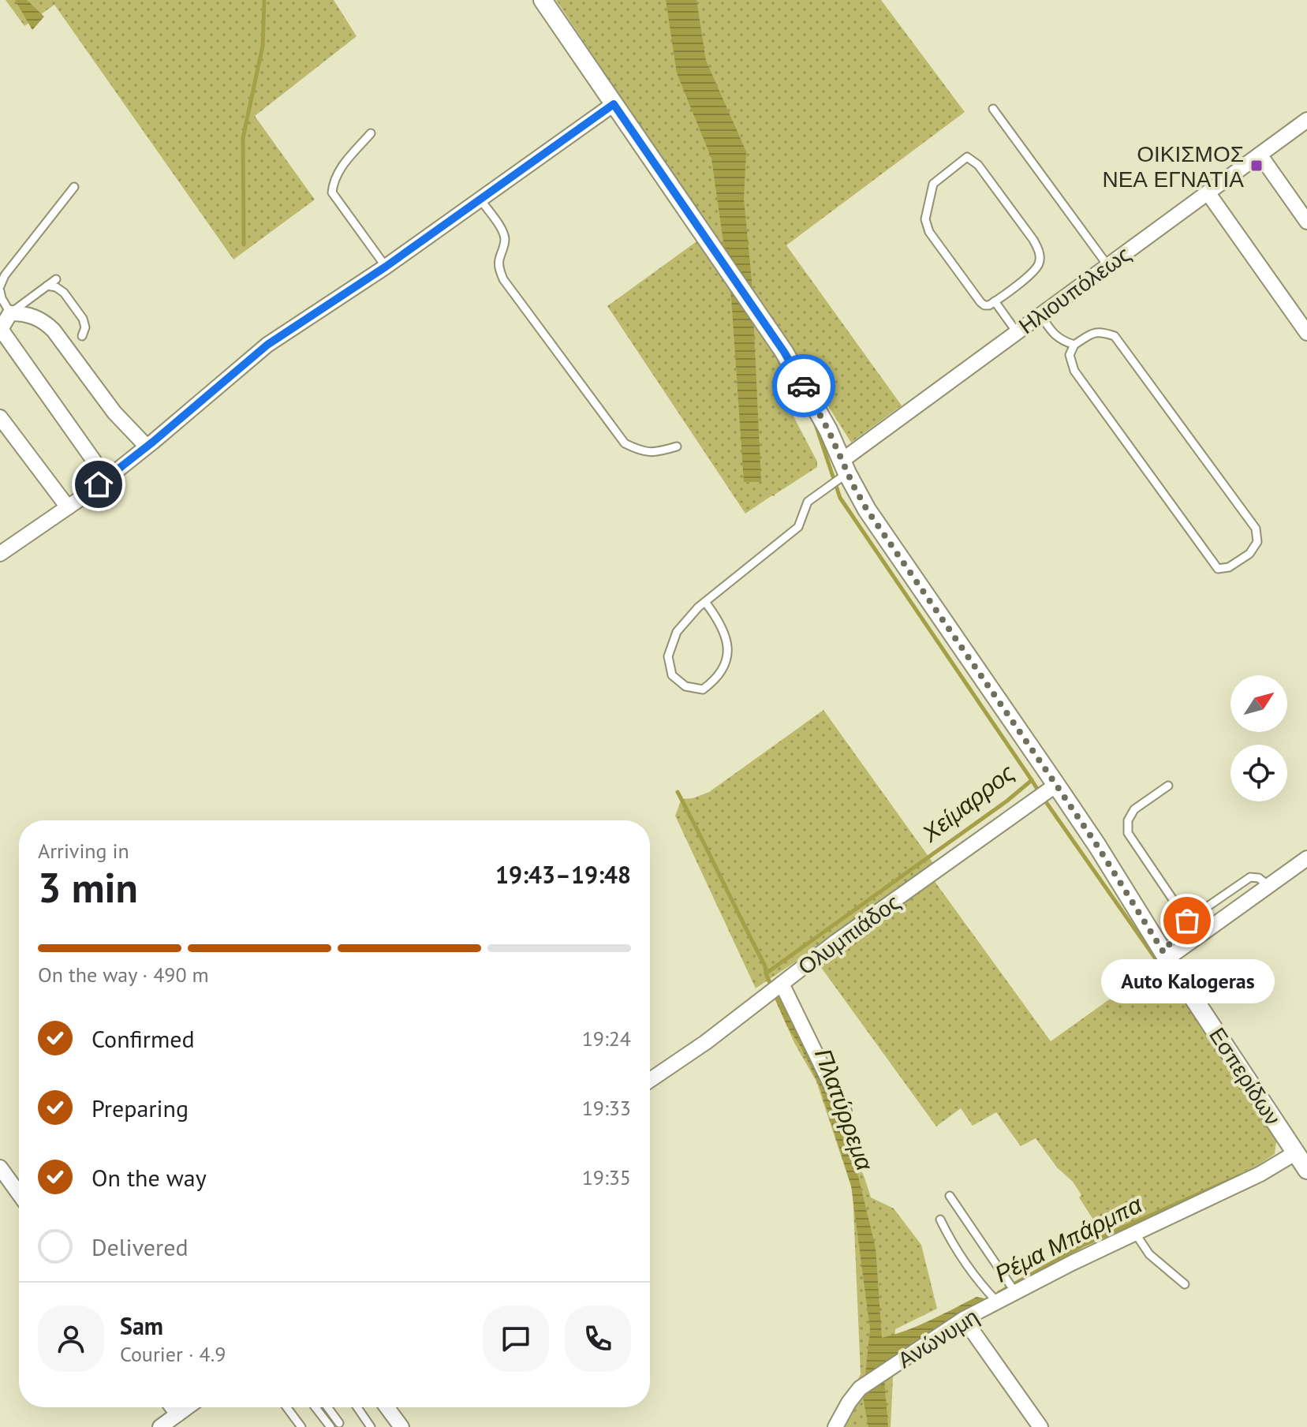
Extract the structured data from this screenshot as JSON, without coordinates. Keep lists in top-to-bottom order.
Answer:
{
  "streets": {
    "street": [
      "Ηλιουπόλεως",
      "Ολυμπιάδος",
      "Εσπερίδων",
      "Ανώνυμη"
    ]
  },
  "crossings": [
    ["Ηλιουπόλεως", "Εσπερίδων"],
    ["Ολυμπιάδος", "Εσπερίδων"],
    ["Εσπερίδων", "Ανώνυμη"]
  ],
  "water": ["Χείμαρρος", "Πλατύρρεμα", "Ρέμα Μπάρμπα"],
  "places": {
    "transit": ["ΟΙΚΙΣΜΟΣ ΝΕΑ ΕΓΝΑΤΙΑ"],
    "other": ["Auto Kalogeras"]
  },
  "north": "top right",
  "page": {
    "heading": ["3 min", "Arriving in", "19:43–19:48"],
    "panel": ["Sam", "Courier · 4.9"],
    "bar": "On the way · 490 m",
    "bubble": "Auto Kalogeras",
    "list": [
      ["Confirmed", "19:24"],
      ["Preparing", "19:33"],
      ["On the way", "19:35"],
      "Delivered"
    ]
  }
}
